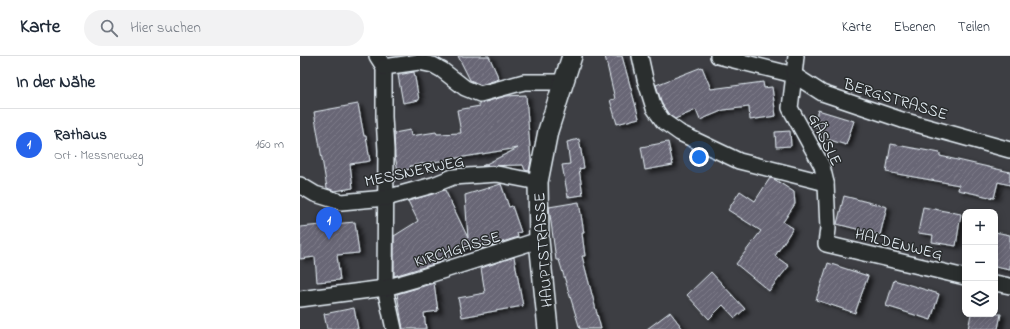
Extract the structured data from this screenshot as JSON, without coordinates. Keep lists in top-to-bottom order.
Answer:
{
  "streets": {
    "street": [
      "BERGSTRASSE",
      "GÄSSLE",
      "MESSNERWEG",
      "HALDENWEG",
      "KIRCHGASSE",
      "HAUPTSTRASSE"
    ]
  },
  "crossings": [
    ["BERGSTRASSE", "GÄSSLE"],
    ["GÄSSLE", "HALDENWEG"],
    ["MESSNERWEG", "HAUPTSTRASSE"],
    ["KIRCHGASSE", "HAUPTSTRASSE"]
  ],
  "page": {
    "header": "Karte",
    "search": "Hier suchen",
    "nav": ["Karte", "Ebenen", "Teilen"],
    "heading": "In der Nähe",
    "list": [
      {
        "mark": "1",
        "name": "Rathaus",
        "note": "Ort · Messnerweg",
        "value": "160 m"
      }
    ],
    "pins": "1",
    "map_buttons": ["+", "−"]
  }
}
